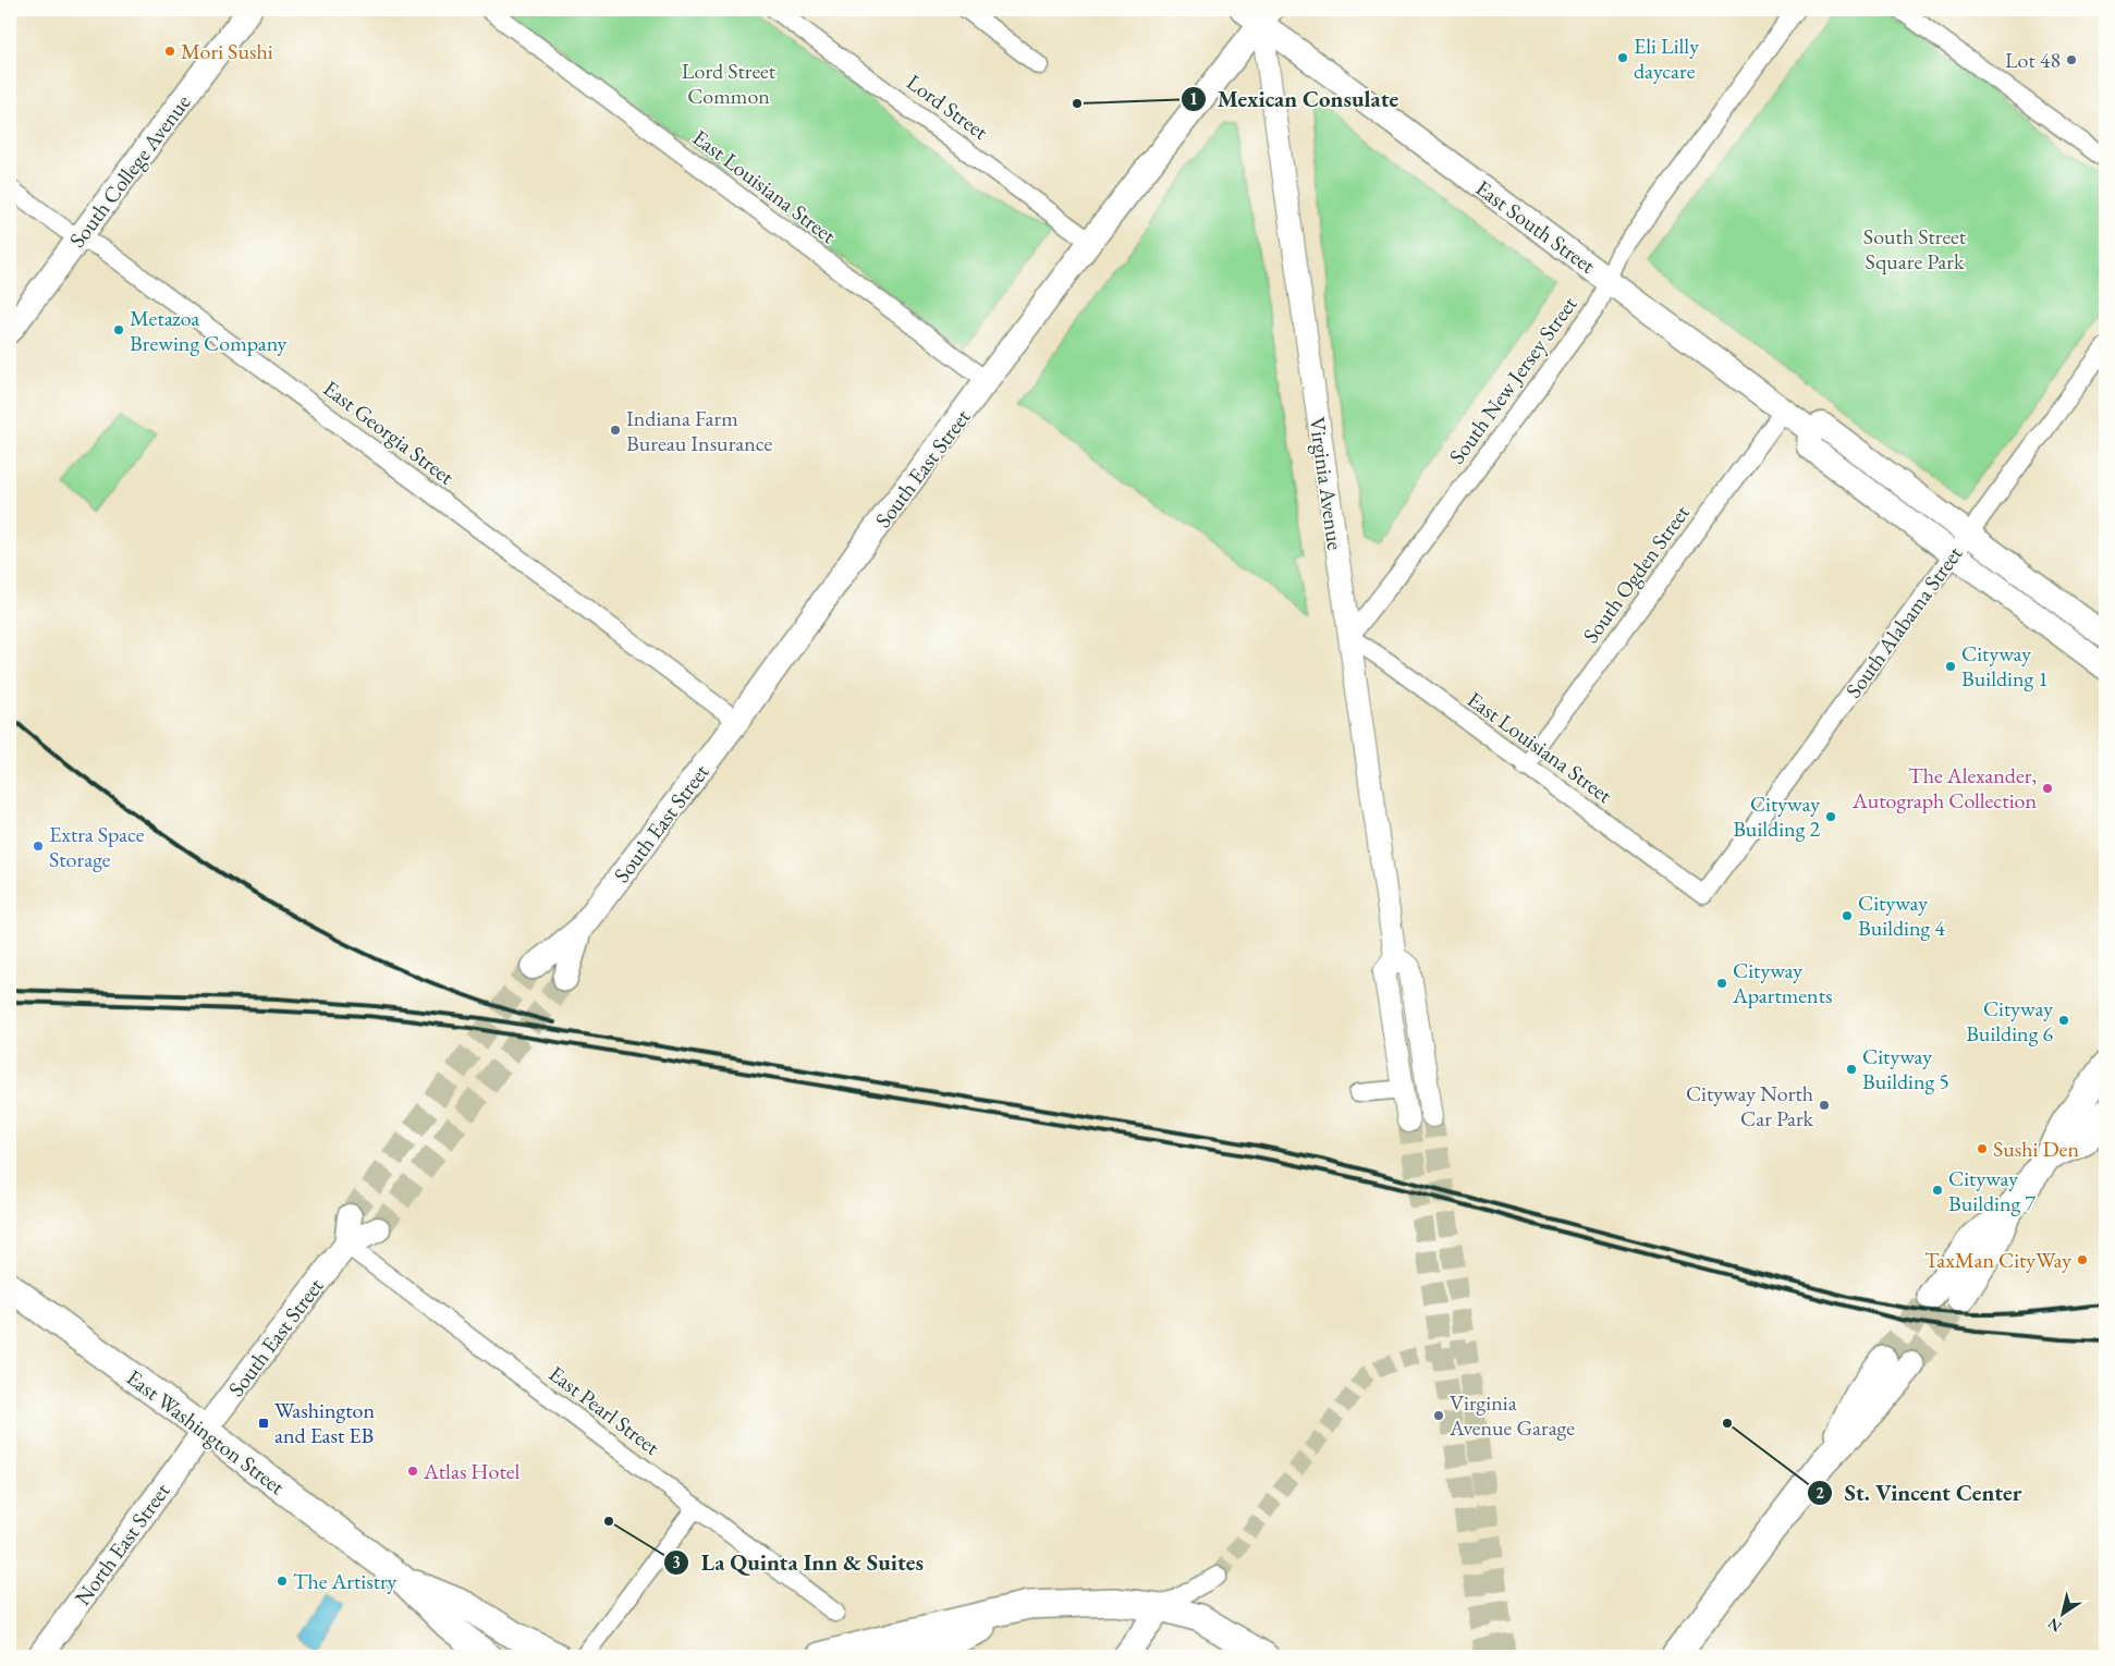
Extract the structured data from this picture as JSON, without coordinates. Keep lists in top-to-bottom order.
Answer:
{
  "streets": {
    "main road": [
      "South College Avenue",
      "East South Street",
      "South East Street",
      "East Washington Street",
      "North East Street"
    ],
    "street": [
      "Lord Street",
      "East Louisiana Street",
      "South New Jersey Street",
      "East Georgia Street",
      "Virginia Avenue",
      "South Ogden Street",
      "South Alabama Street",
      "East Pearl Street"
    ]
  },
  "crossings": [
    ["Lord Street", "South East Street"],
    ["South College Avenue", "East Georgia Street"],
    ["East Louisiana Street", "South New Jersey Street"],
    ["East Louisiana Street", "South East Street"],
    ["East Louisiana Street", "Virginia Avenue"],
    ["East Louisiana Street", "South Ogden Street"],
    ["East Louisiana Street", "South Alabama Street"],
    ["East South Street", "South New Jersey Street"],
    ["East South Street", "South East Street"],
    ["East South Street", "Virginia Avenue"],
    ["East South Street", "South Ogden Street"],
    ["East South Street", "South Alabama Street"],
    ["South New Jersey Street", "Virginia Avenue"],
    ["East Georgia Street", "South East Street"],
    ["South East Street", "Virginia Avenue"],
    ["South East Street", "East Pearl Street"],
    ["South East Street", "East Washington Street"],
    ["South East Street", "North East Street"],
    ["East Washington Street", "North East Street"]
  ],
  "parks": ["Lord Street Common", "South Street Square Park"],
  "places": {
    "other": [
      "Mori Sushi",
      "Eli Lilly daycare",
      "Lot 48",
      "Mexican Consulate",
      "Metazoa Brewing Company",
      "Indiana Farm Bureau Insurance",
      "Cityway Building 1",
      "The Alexander, Autograph Collection",
      "Cityway Building 2",
      "Extra Space Storage",
      "Cityway Building 4",
      "Cityway Apartments",
      "Cityway Building 6",
      "Cityway Building 5",
      "Cityway North Car Park",
      "Sushi Den",
      "Cityway Building 7",
      "TaxMan CityWay",
      "Virginia Avenue Garage",
      "St. Vincent Center",
      "Atlas Hotel",
      "La Quinta Inn & Suites",
      "The Artistry"
    ],
    "transit": ["Washington and East EB"]
  },
  "north": "bottom left"
}
